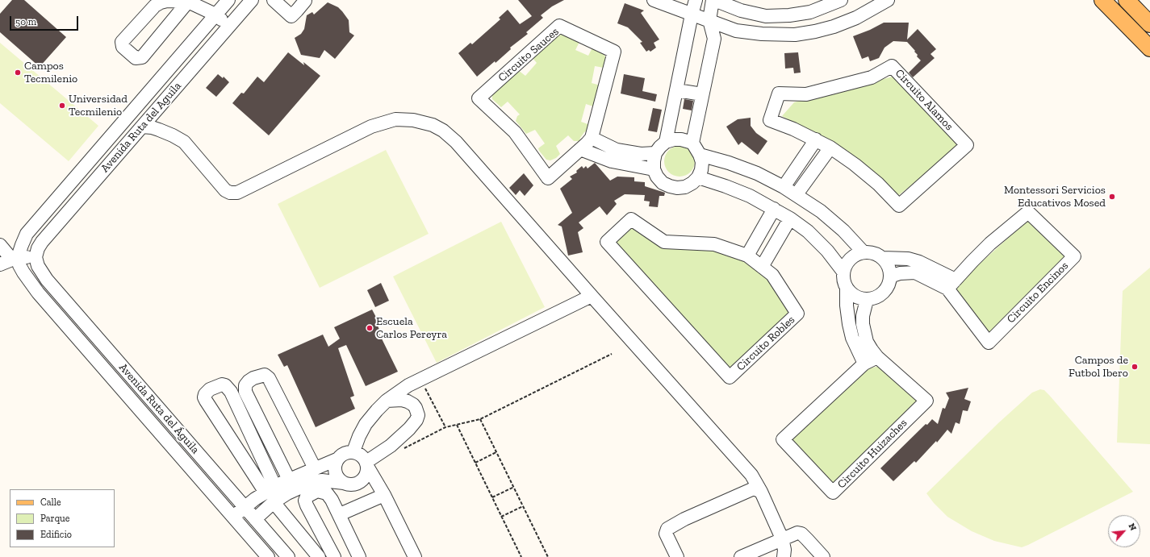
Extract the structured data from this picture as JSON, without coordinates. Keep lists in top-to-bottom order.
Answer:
{
  "streets": {
    "street": [
      "Circuito Sauces",
      "Circuito Alamos",
      "Avenida Ruta del Aguila",
      "Circuito Encinos",
      "Circuito Robles",
      "Avenida Ruta del Águila",
      "Circuito Huizaches"
    ]
  },
  "crossings": [
    ["Avenida Ruta del Aguila", "Avenida Ruta del Águila"],
    ["Circuito Encinos", "Circuito Huizaches"]
  ],
  "places": [
    "Campos Tecmilenio",
    "Universidad Tecmilenio",
    "Montessori Servicios Educativos Mosed",
    "Escuela Carlos Pereyra",
    "Campos de Futbol Ibero"
  ],
  "legend": ["Calle", "Parque", "Edificio"],
  "scale_bar": "50 m",
  "north": "top right"
}
